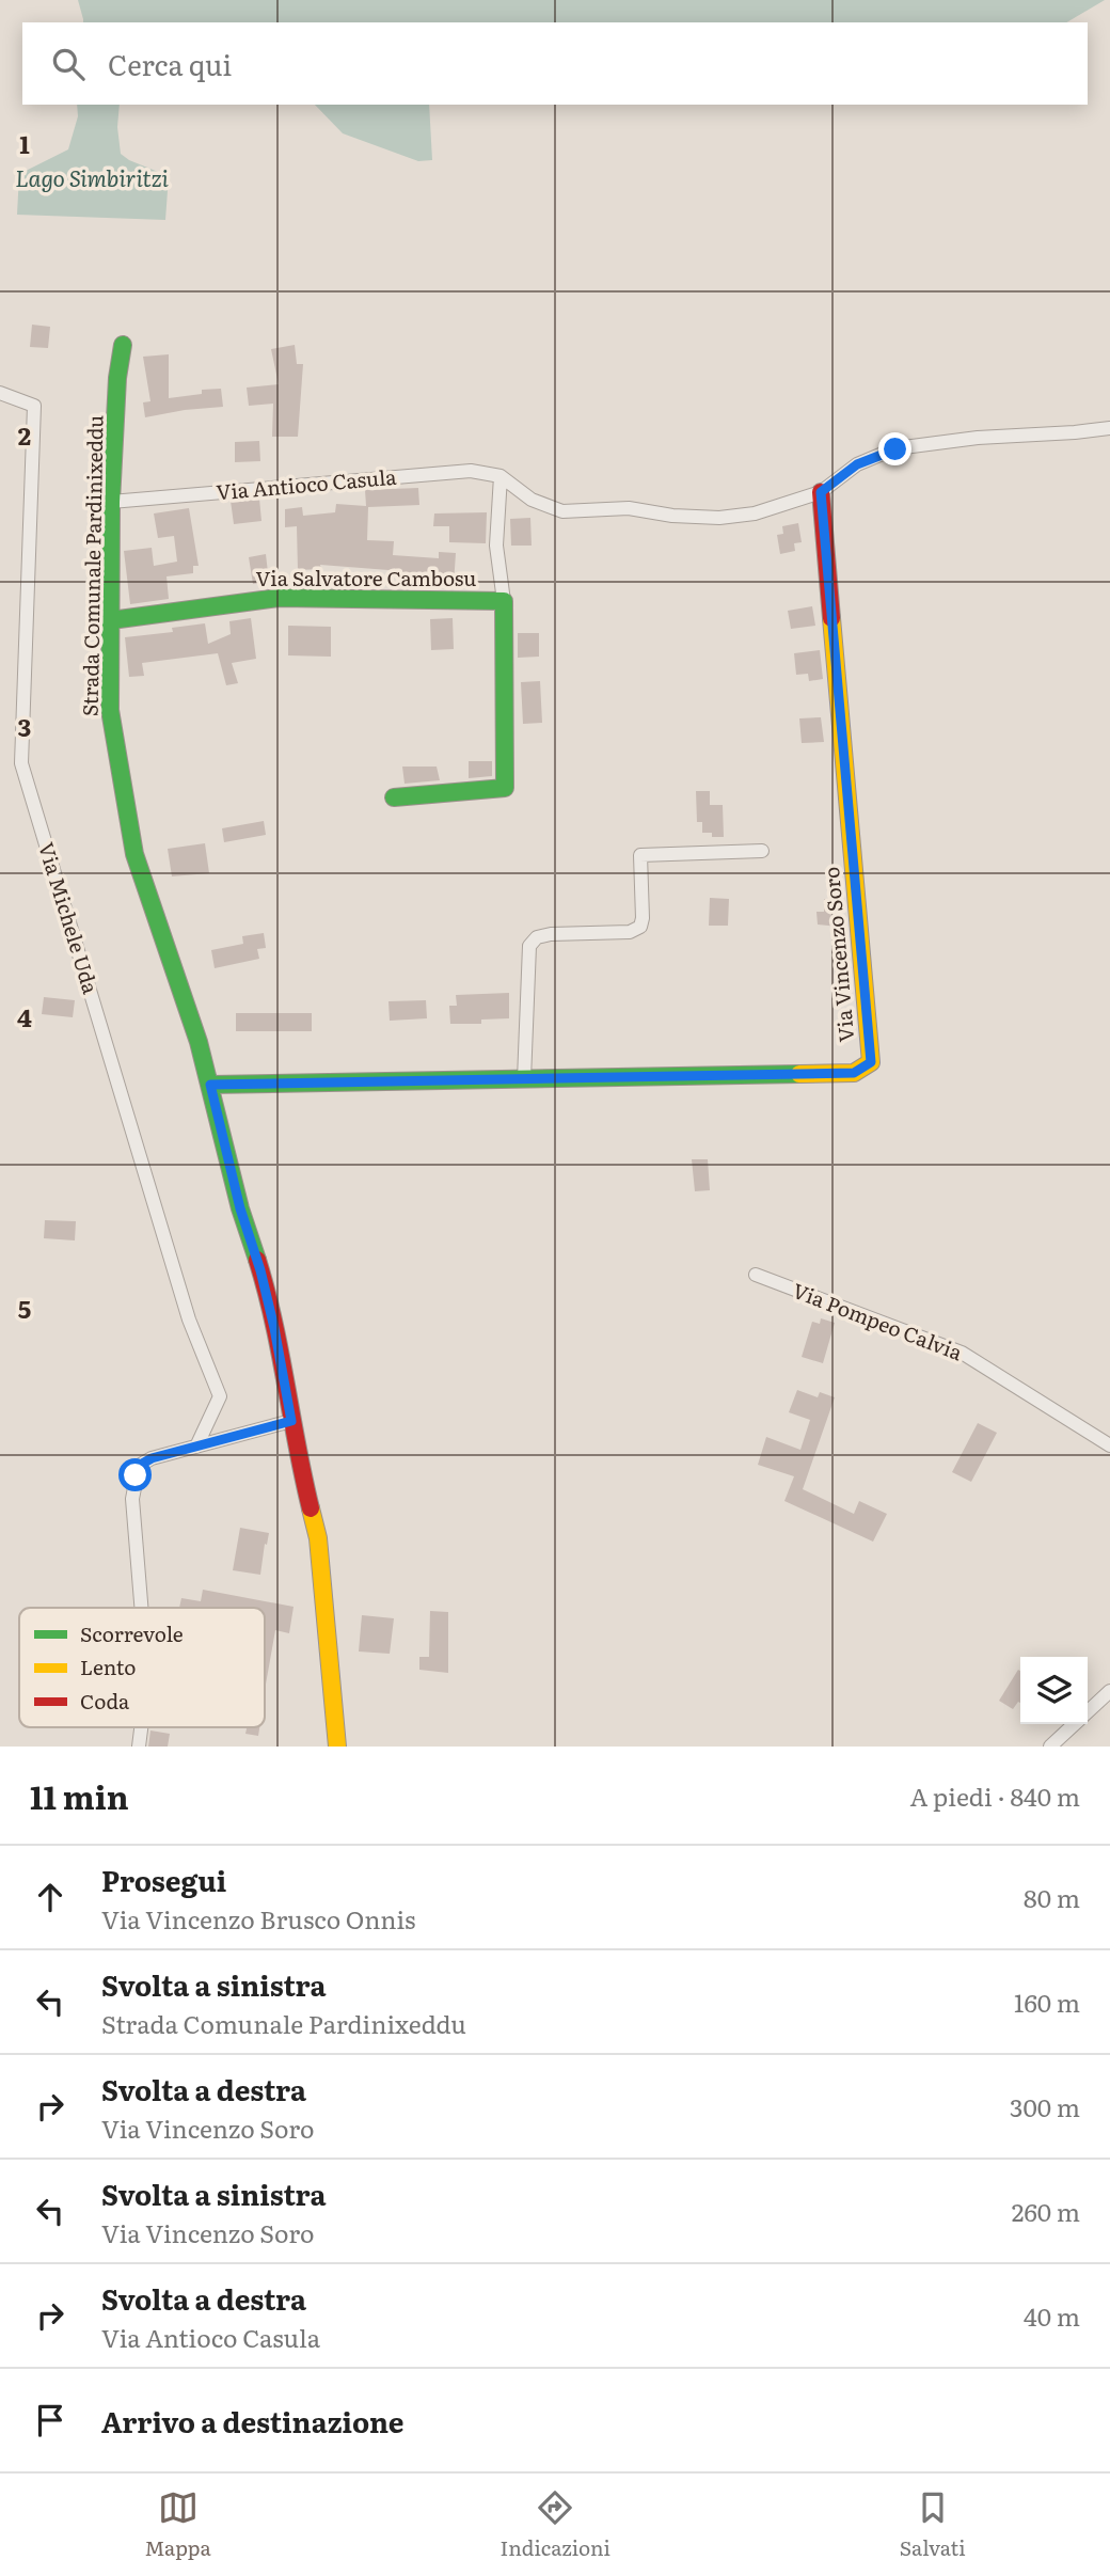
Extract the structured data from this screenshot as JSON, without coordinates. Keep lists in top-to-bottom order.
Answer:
{
  "streets": {
    "street": [
      "Via Antioco Casula",
      "Strada Comunale Pardinixeddu",
      "Via Salvatore Cambosu",
      "Via Michele Uda",
      "Via Vincenzo Soro",
      "Via Pompeo Calvia"
    ]
  },
  "crossings": [
    ["Via Antioco Casula", "Strada Comunale Pardinixeddu"],
    ["Via Antioco Casula", "Via Vincenzo Soro"],
    ["Strada Comunale Pardinixeddu", "Via Salvatore Cambosu"],
    ["Strada Comunale Pardinixeddu", "Via Vincenzo Soro"]
  ],
  "water": ["Lago Simbiritzi"],
  "legend": ["Scorrevole", "Lento", "Coda"],
  "page": {
    "search": "Cerca qui",
    "heading": ["11 min", "A piedi · 840 m"],
    "list": [
      ["Prosegui", "Via Vincenzo Brusco Onnis", "80 m"],
      ["Svolta a sinistra", "Strada Comunale Pardinixeddu", "160 m"],
      ["Svolta a destra", "Via Vincenzo Soro", "300 m"],
      ["Svolta a sinistra", "Via Vincenzo Soro", "260 m"],
      ["Svolta a destra", "Via Antioco Casula", "40 m"],
      "Arrivo a destinazione"
    ],
    "nav": ["Mappa", "Indicazioni", "Salvati"]
  },
  "grid": {
    "rows": [
      "1",
      "2",
      "3",
      "4",
      "5"
    ]
  }
}
